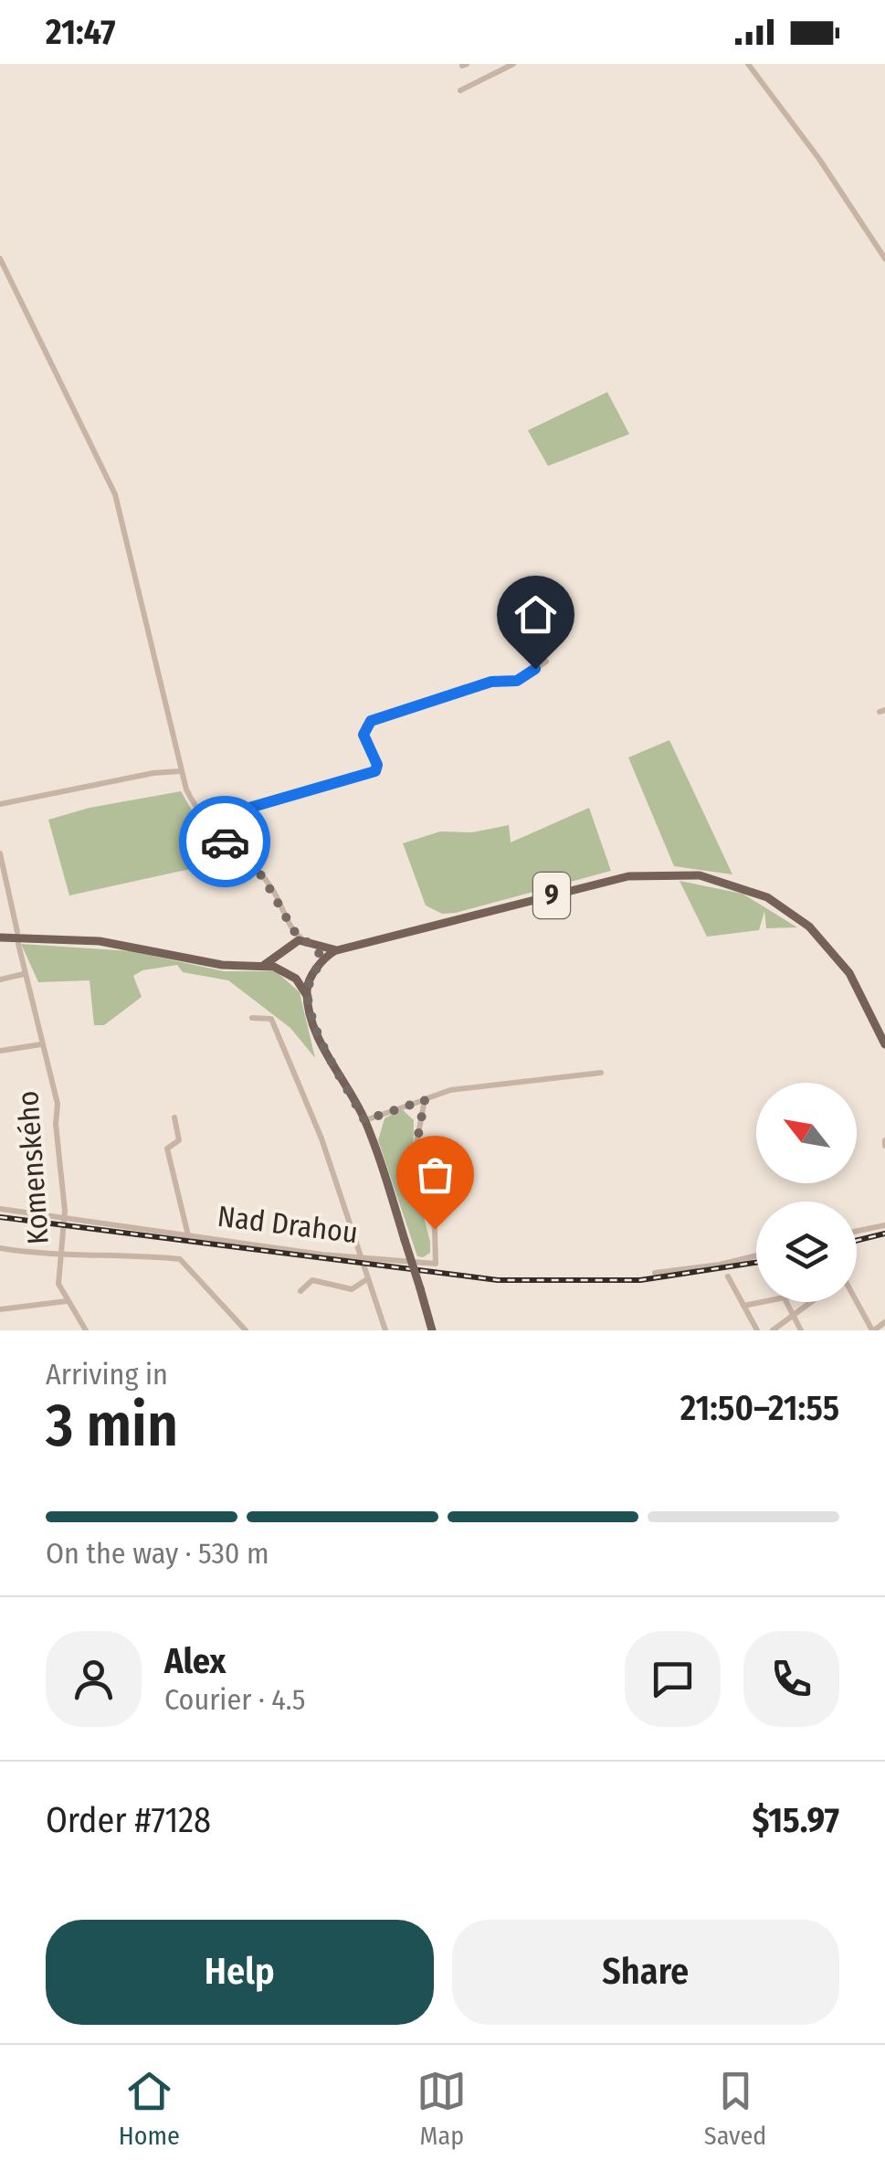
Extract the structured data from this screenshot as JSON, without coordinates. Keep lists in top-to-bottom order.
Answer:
{
  "streets": {
    "main road": ["9"],
    "street": ["Komenského", "Nad Drahou"]
  },
  "crossings": [
    ["Komenského", "Nad Drahou"]
  ],
  "north": "top left",
  "page": {
    "status": "21:47",
    "heading": ["3 min", "Arriving in", "21:50–21:55"],
    "panel": [
      "Alex",
      "Courier · 4.5",
      "Order #7128",
      "$15.97"
    ],
    "bar": "On the way · 530 m",
    "buttons": ["Help", "Share"],
    "tabs": ["Home", "Map", "Saved"]
  }
}
